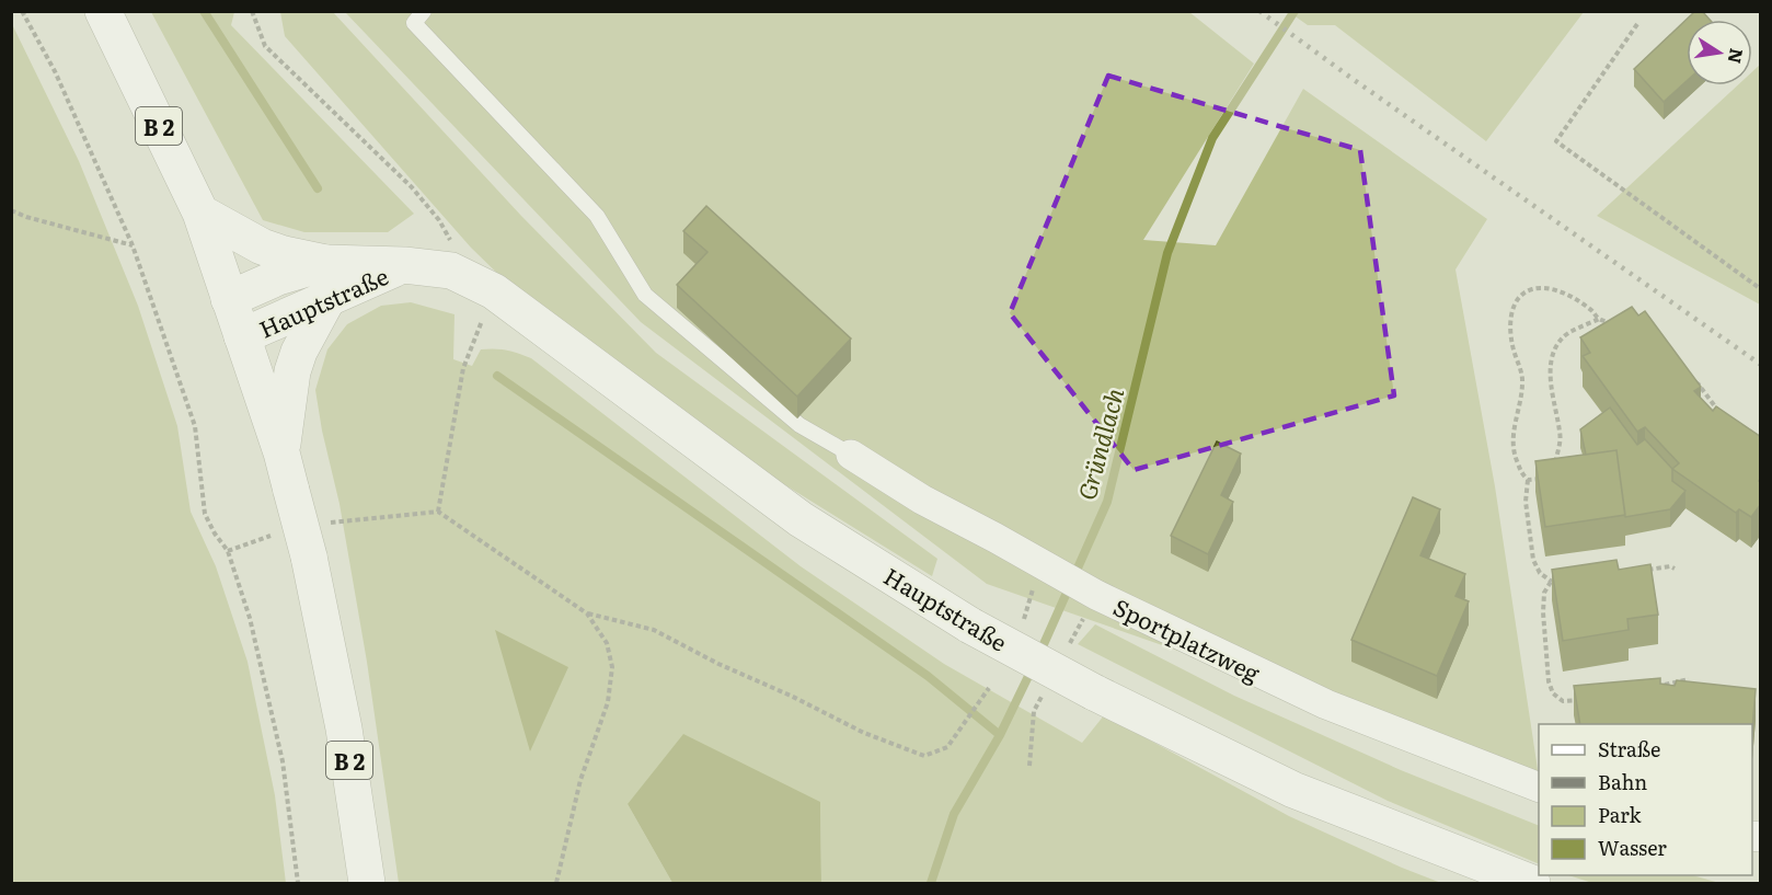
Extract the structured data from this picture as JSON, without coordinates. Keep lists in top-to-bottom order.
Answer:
{
  "streets": {
    "street": ["B 2", "Hauptstraße", "Sportplatzweg"]
  },
  "crossings": [
    ["B 2", "Hauptstraße"]
  ],
  "water": ["Gründlach"],
  "legend": [
    "Straße",
    "Bahn",
    "Park",
    "Wasser"
  ],
  "north": "right"
}
